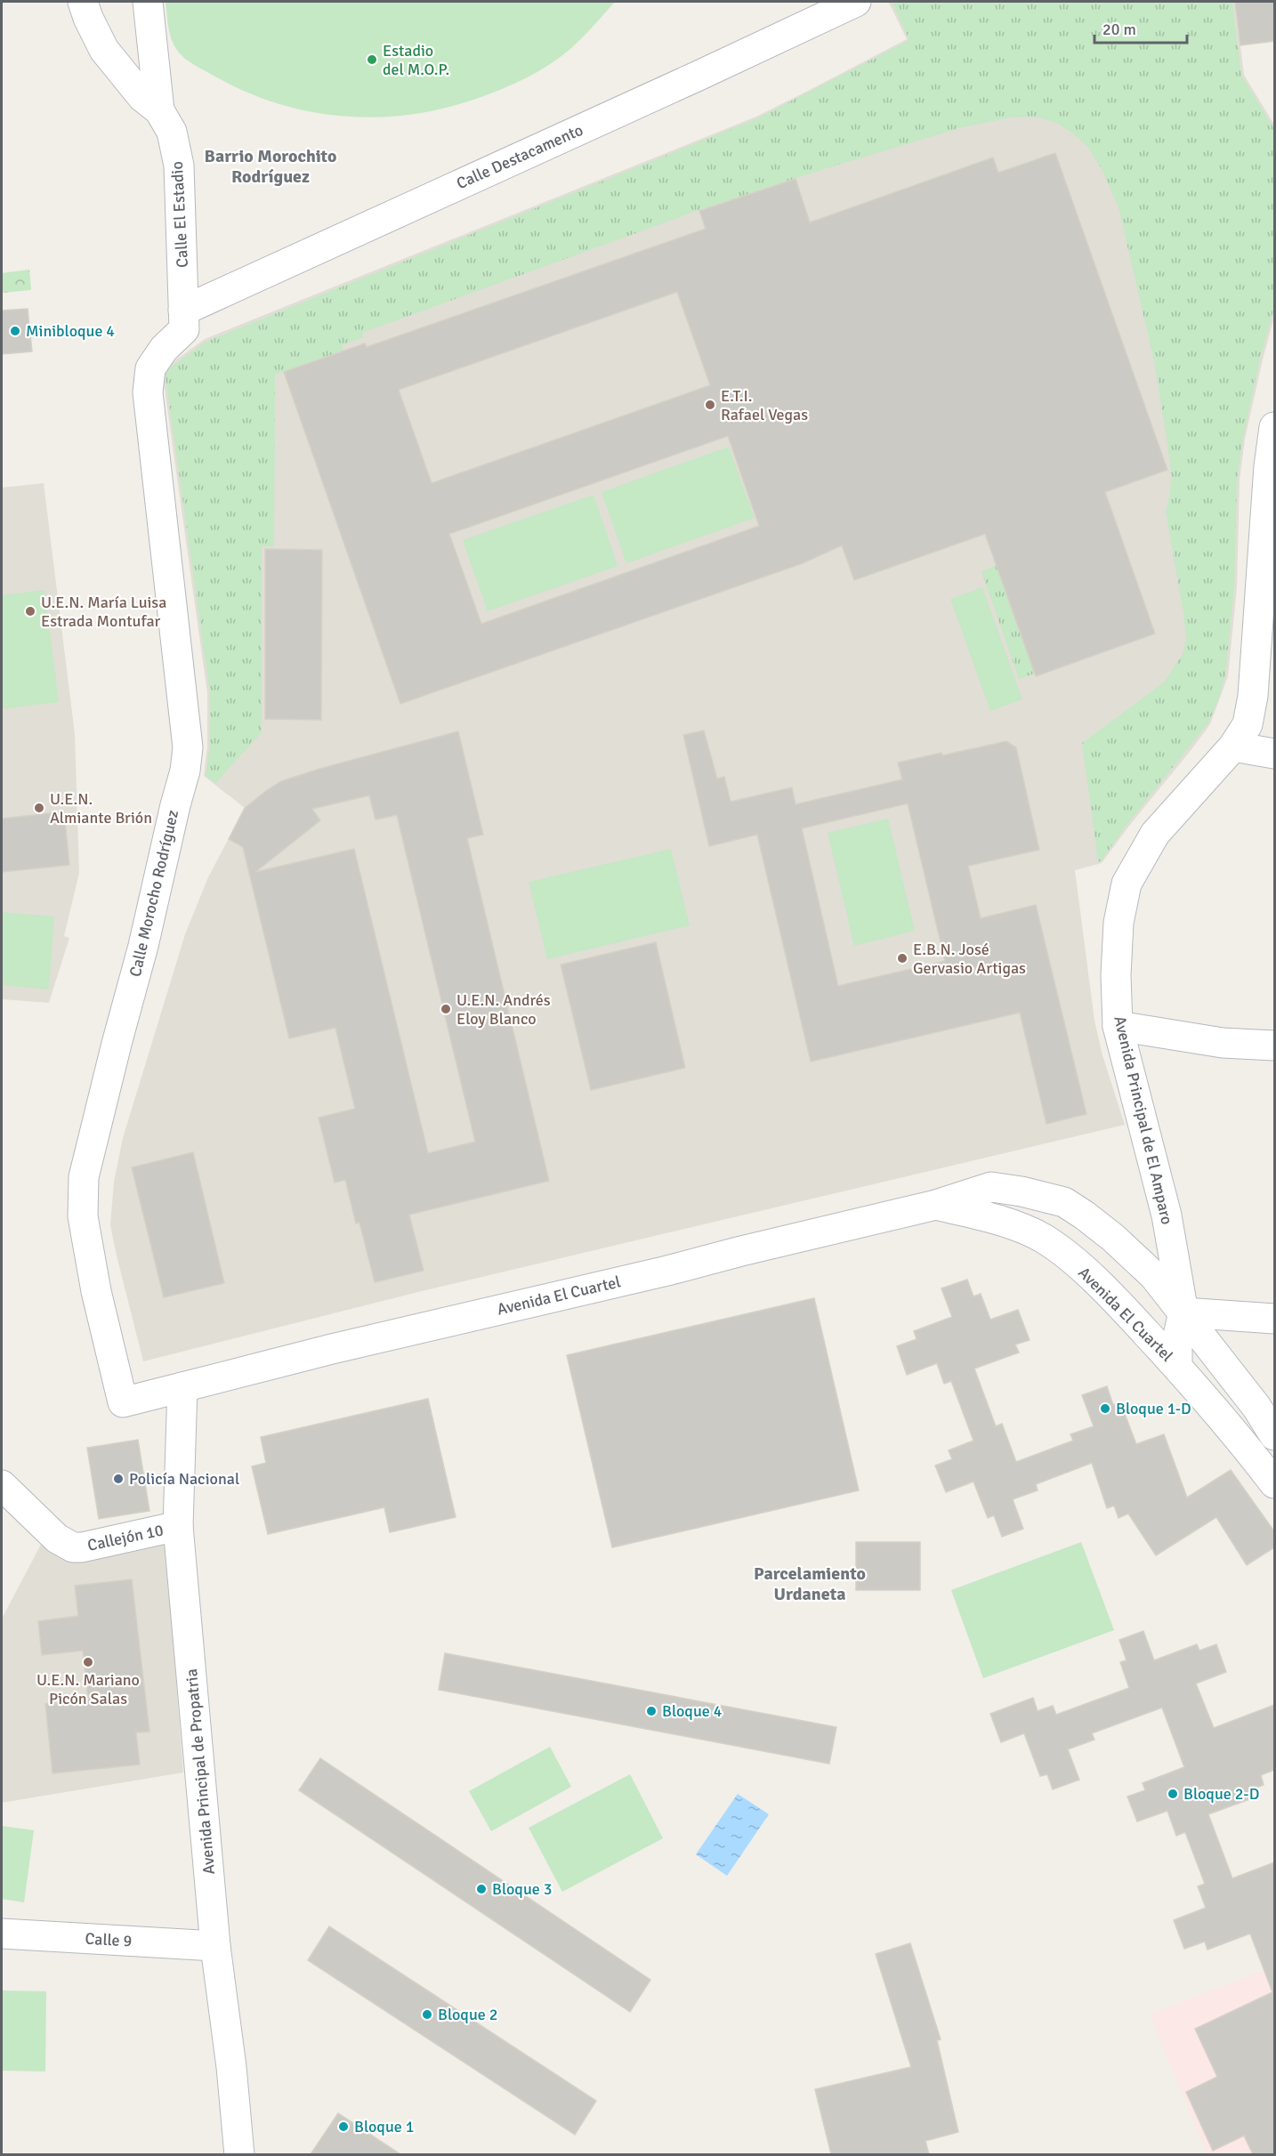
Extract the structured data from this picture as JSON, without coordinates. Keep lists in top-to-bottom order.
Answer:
{
  "streets": {
    "main road": [
      "Calle Destacamento",
      "Calle El Estadio",
      "Calle Morocho Rodríguez",
      "Avenida Principal de El Amparo",
      "Avenida El Cuartel",
      "Callejón 10",
      "Avenida Principal de Propatria",
      "Calle 9"
    ]
  },
  "crossings": [
    ["Calle Destacamento", "Calle El Estadio"],
    ["Calle Destacamento", "Calle Morocho Rodríguez"],
    ["Calle El Estadio", "Calle Morocho Rodríguez"],
    ["Calle Morocho Rodríguez", "Avenida El Cuartel"],
    ["Calle Morocho Rodríguez", "Avenida Principal de Propatria"],
    ["Avenida Principal de El Amparo", "Avenida El Cuartel"],
    ["Avenida El Cuartel", "Avenida Principal de Propatria"],
    ["Callejón 10", "Avenida Principal de Propatria"],
    ["Avenida Principal de Propatria", "Calle 9"]
  ],
  "districts": ["Barrio Morochito Rodríguez", "Parcelamiento Urdaneta"],
  "places": [
    "Estadio del M.O.P.",
    "Minibloque 4",
    "E.T.I. Rafael Vegas",
    "U.E.N. María Luisa Estrada Montufar",
    "U.E.N. Almiante Brión",
    "E.B.N. José Gervasio Artigas",
    "U.E.N. Andrés Eloy Blanco",
    "Bloque 1-D",
    "Policía Nacional",
    "U.E.N. Mariano Picón Salas",
    "Bloque 4",
    "Bloque 2-D",
    "Bloque 3",
    "Bloque 2",
    "Bloque 1"
  ],
  "scale_bar": "20 m"
}
